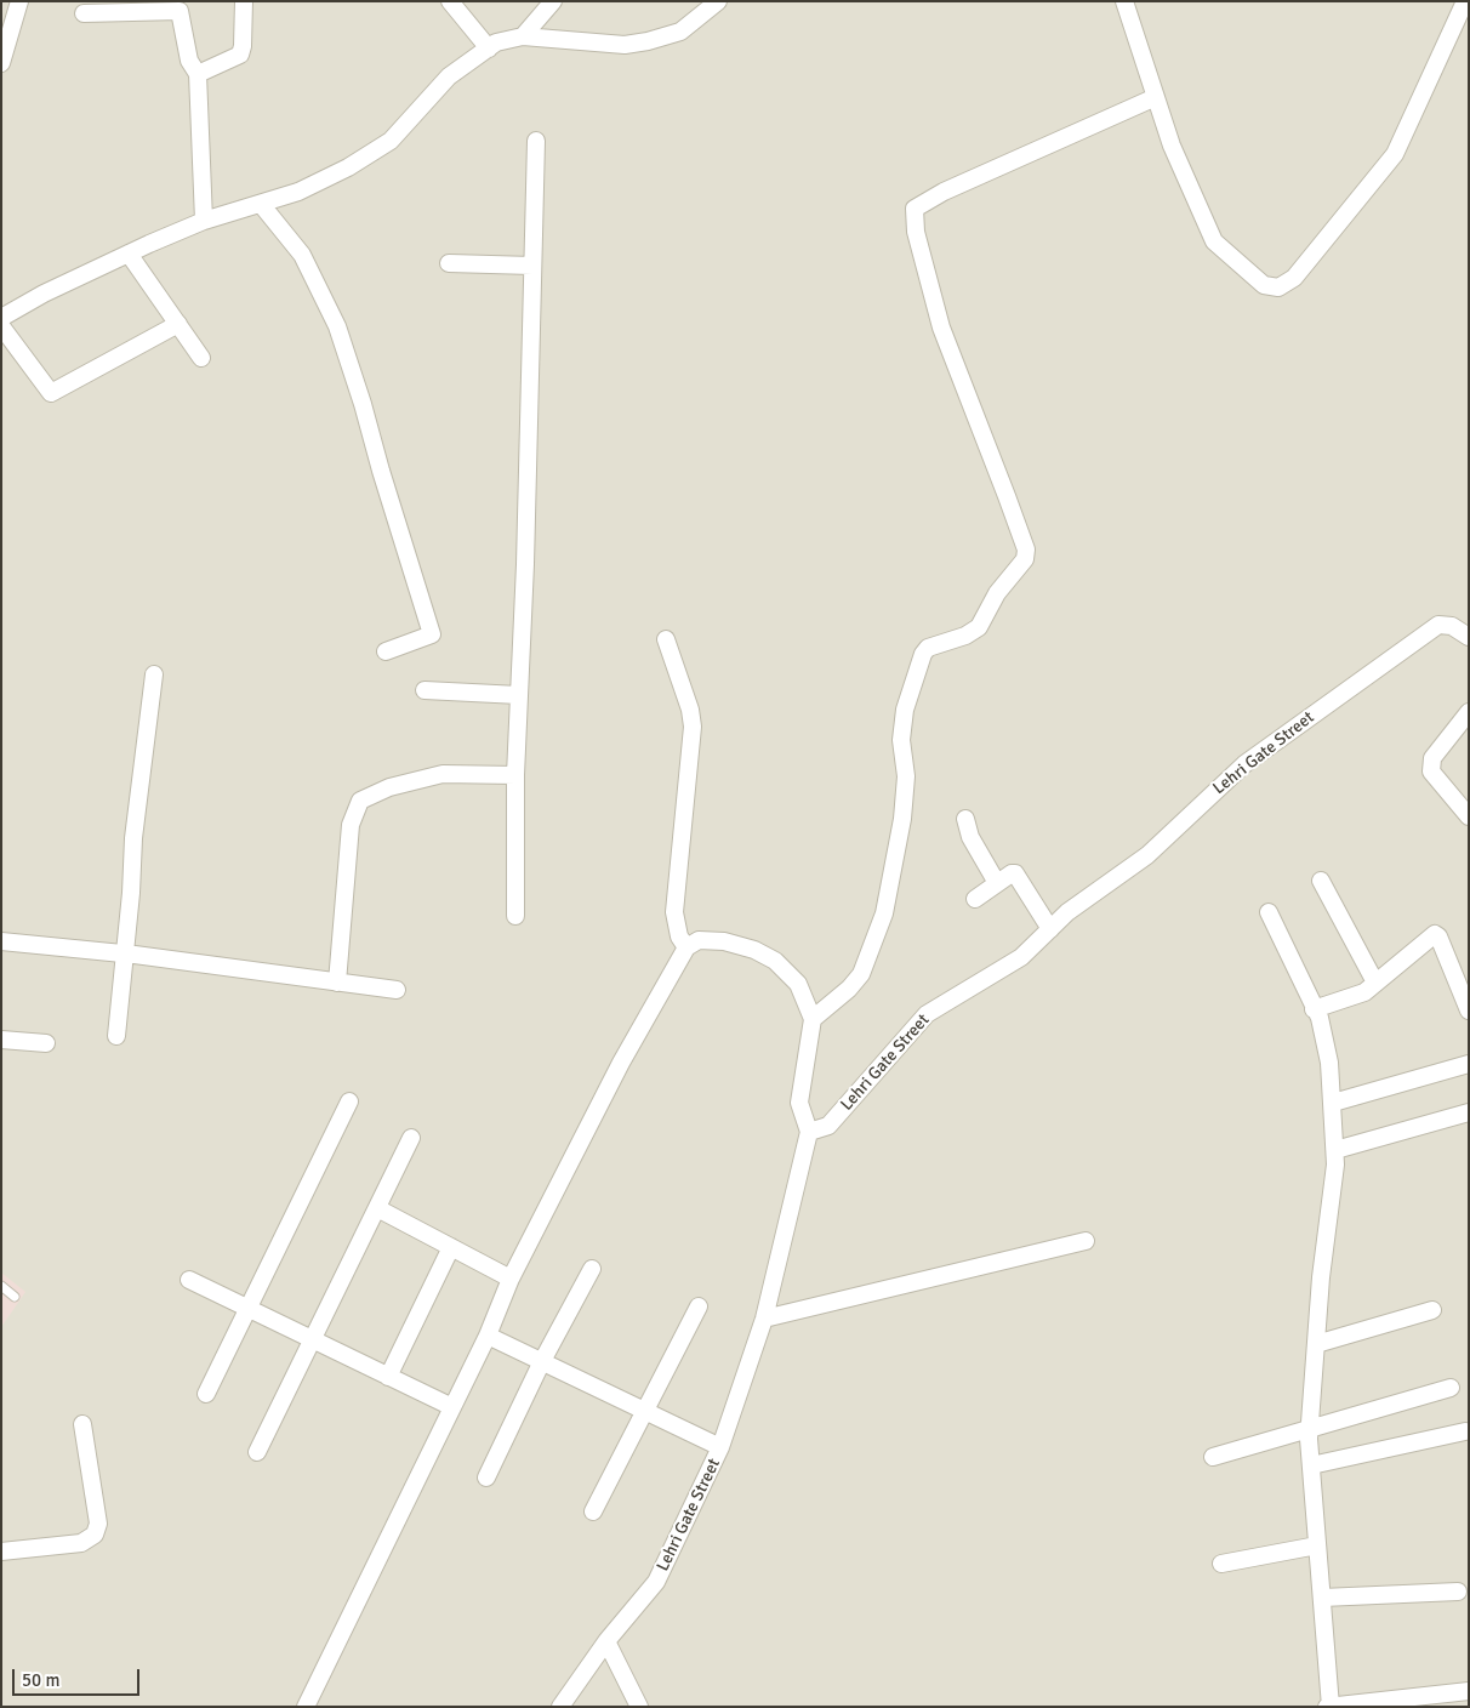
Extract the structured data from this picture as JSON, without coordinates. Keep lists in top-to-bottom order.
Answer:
{
  "streets": {
    "street": ["Lehri Gate Street"]
  },
  "scale_bar": "50 m"
}
